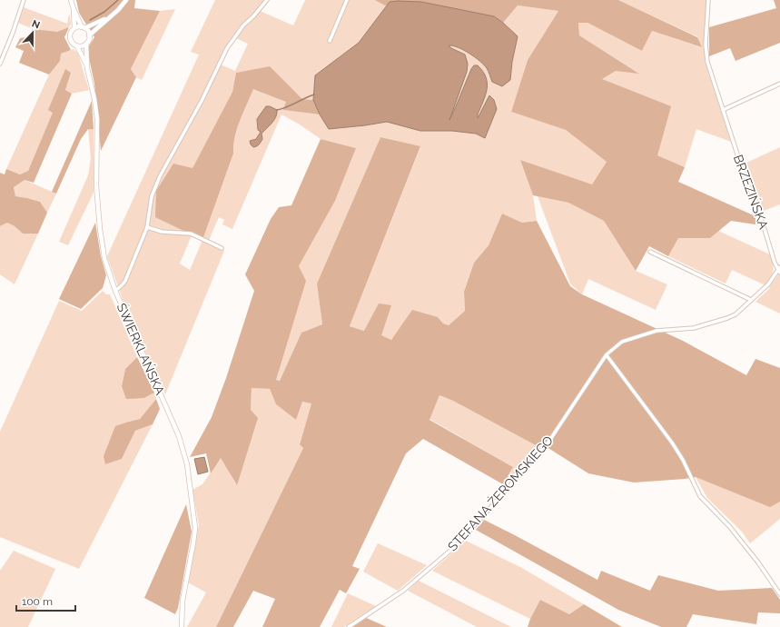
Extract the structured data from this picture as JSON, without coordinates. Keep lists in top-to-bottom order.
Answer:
{
  "streets": {
    "street": ["BRZEZIŃSKA", "ŚWIERKLAŃSKA", "STEFANA ŻEROMSKIEGO"]
  },
  "crossings": [
    ["BRZEZIŃSKA", "STEFANA ŻEROMSKIEGO"]
  ],
  "scale_bar": "100 m",
  "north": "top"
}
